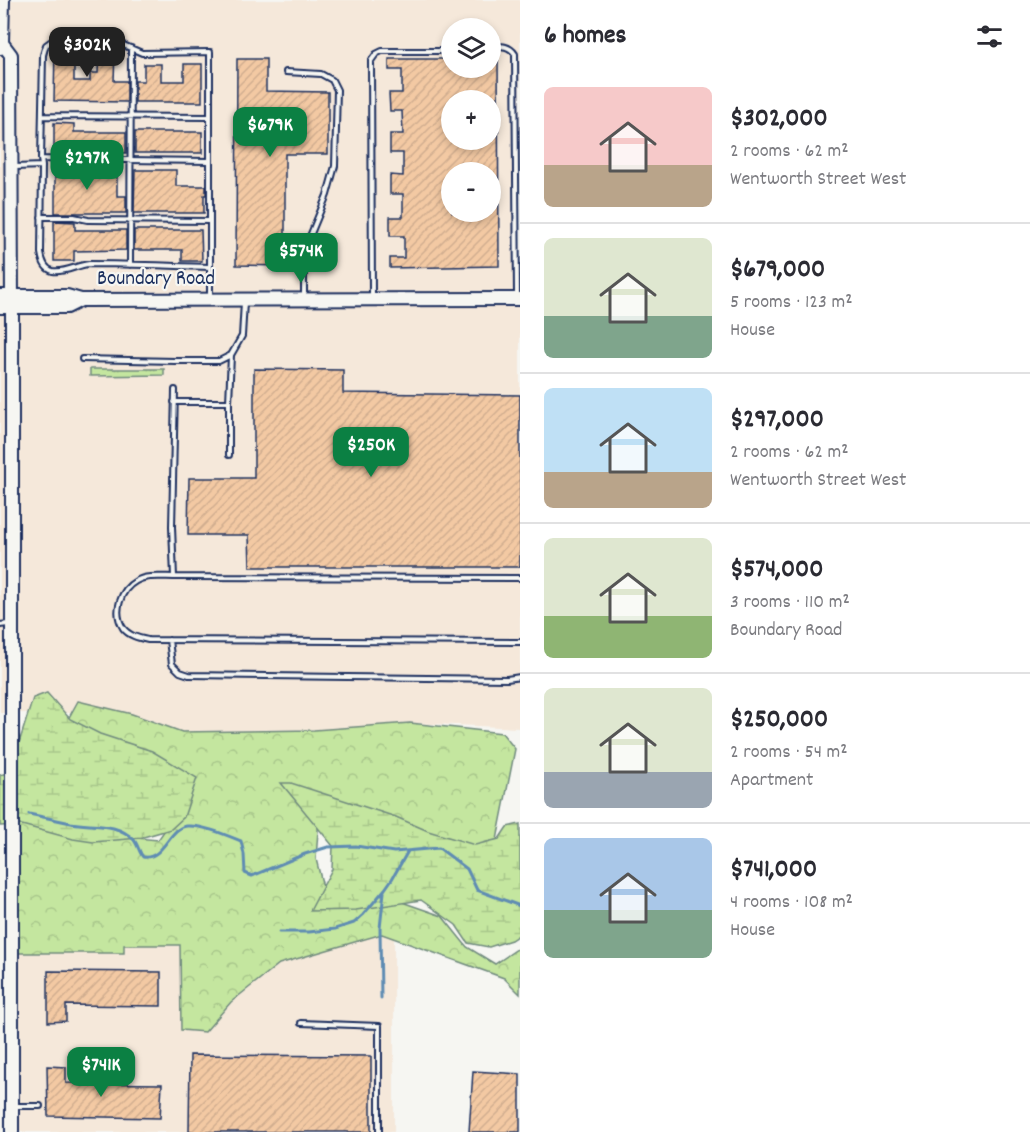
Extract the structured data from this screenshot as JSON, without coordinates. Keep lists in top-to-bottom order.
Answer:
{
  "streets": {
    "main road": ["Boundary Road"]
  },
  "page": {
    "heading": "6 homes",
    "map_buttons": ["+", "−"],
    "price": [
      "$302K",
      "$679K",
      "$297K",
      "$574K",
      "$250K",
      "$741K"
    ],
    "list": [
      {
        "name": "$302,000",
        "note": "2 rooms · 62 m² · Wentworth Street West"
      },
      {
        "name": "$679,000",
        "note": "5 rooms · 123 m² · House"
      },
      {
        "name": "$297,000",
        "note": "2 rooms · 62 m² · Wentworth Street West"
      },
      {
        "name": "$574,000",
        "note": "3 rooms · 110 m² · Boundary Road"
      },
      {
        "name": "$250,000",
        "note": "2 rooms · 54 m² · Apartment"
      },
      {
        "name": "$741,000",
        "note": "4 rooms · 108 m² · House"
      }
    ]
  }
}
